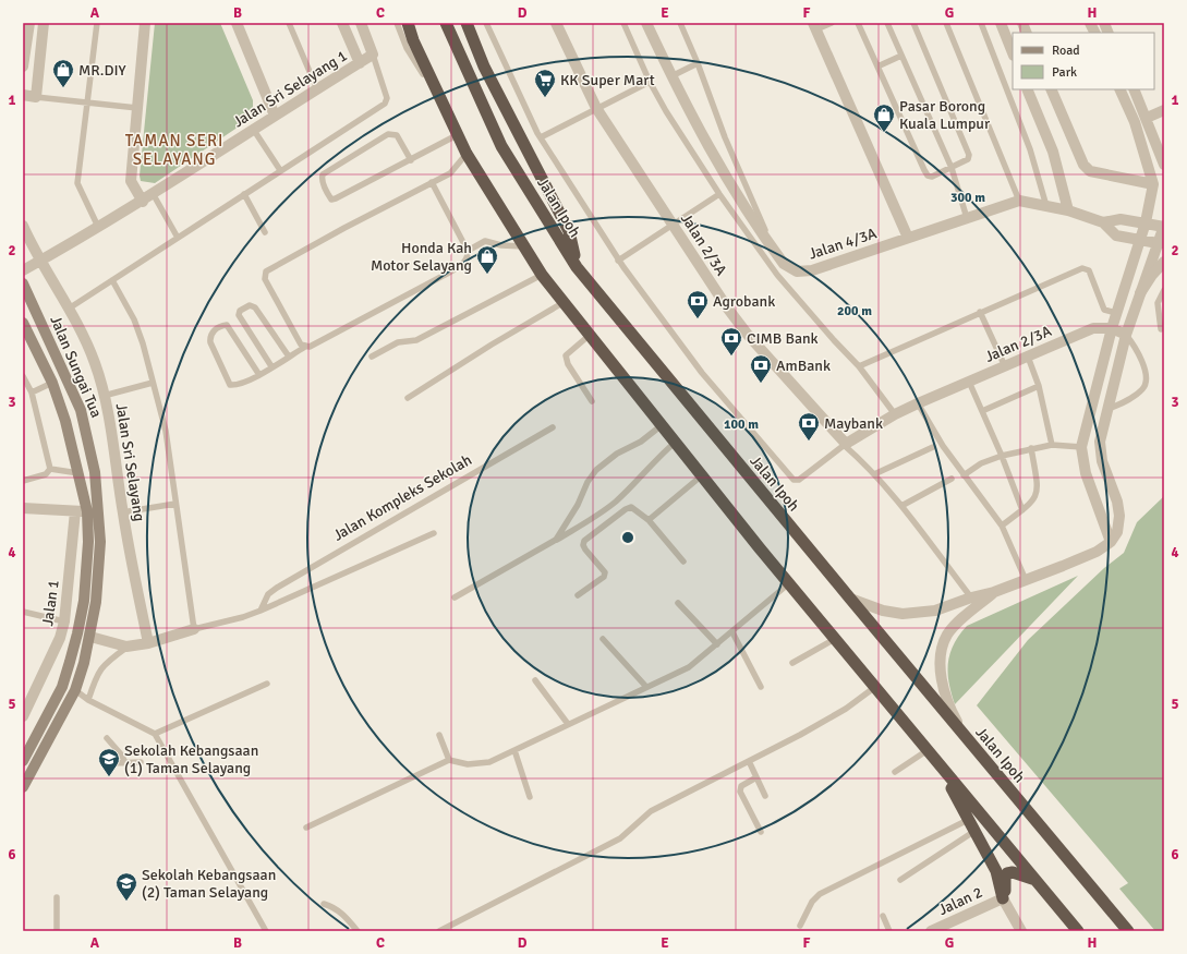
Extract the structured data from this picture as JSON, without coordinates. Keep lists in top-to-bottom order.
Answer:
{
  "streets": {
    "highway": ["Jalan Ipoh"],
    "main road": ["Jalan Sungai Tua"],
    "street": [
      "Jalan Sri Selayang 1",
      "Jalan 4/3A",
      "Jalan 2/3A",
      "Jalan Sri Selayang",
      "Jalan 1",
      "Jalan 2"
    ],
    "lane": ["Jalan Kompleks Sekolah"]
  },
  "crossings": [
    ["Jalan Sri Selayang 1", "Jalan Sri Selayang"]
  ],
  "districts": ["TAMAN SERI SELAYANG"],
  "places": {
    "shop": ["MR.DIY", "Pasar Borong Kuala Lumpur", "Honda Kah Motor Selayang"],
    "supermarket": ["KK Super Mart"],
    "bank": [
      "Agrobank",
      "CIMB Bank",
      "AmBank",
      "Maybank"
    ],
    "school or university": ["Sekolah Kebangsaan (1) Taman Selayang", "Sekolah Kebangsaan (2) Taman Selayang"]
  },
  "legend": ["Road", "Park"],
  "grid": {
    "columns": [
      "A",
      "B",
      "C",
      "D",
      "E",
      "F",
      "G",
      "H"
    ],
    "rows": [
      "1",
      "2",
      "3",
      "4",
      "5",
      "6"
    ]
  },
  "rings": ["300 m", "200 m", "100 m"]
}
